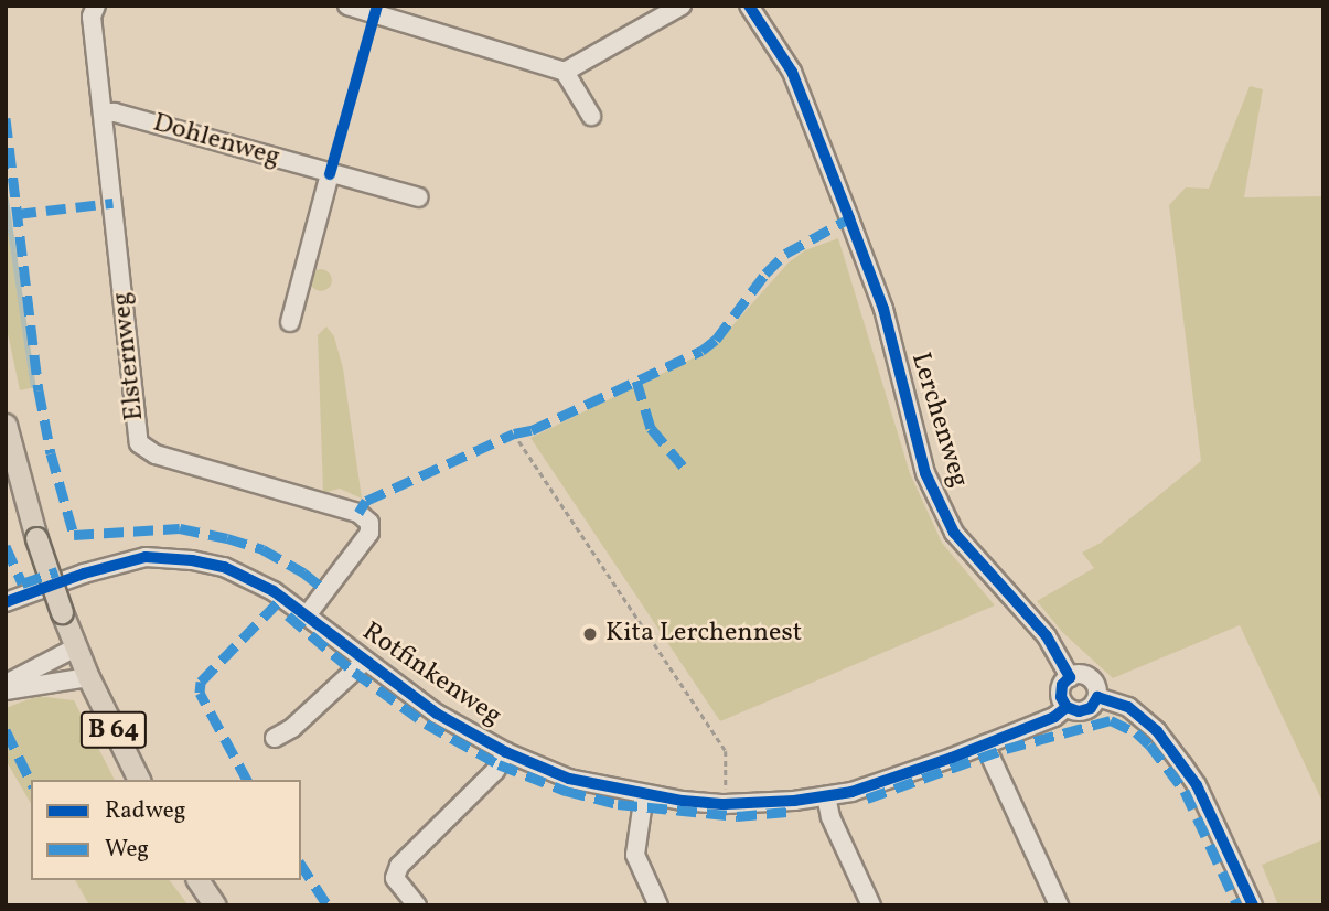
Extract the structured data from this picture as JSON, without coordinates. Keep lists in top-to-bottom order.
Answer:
{
  "streets": {
    "main road": ["B 64"],
    "street": [
      "Dohlenweg",
      "Elsternweg",
      "Lerchenweg",
      "Rotfinkenweg"
    ]
  },
  "crossings": [
    ["Dohlenweg", "Elsternweg"],
    ["Elsternweg", "Rotfinkenweg"],
    ["Lerchenweg", "Rotfinkenweg"]
  ],
  "places": ["Kita Lerchennest"],
  "legend": ["Radweg", "Weg"]
}
